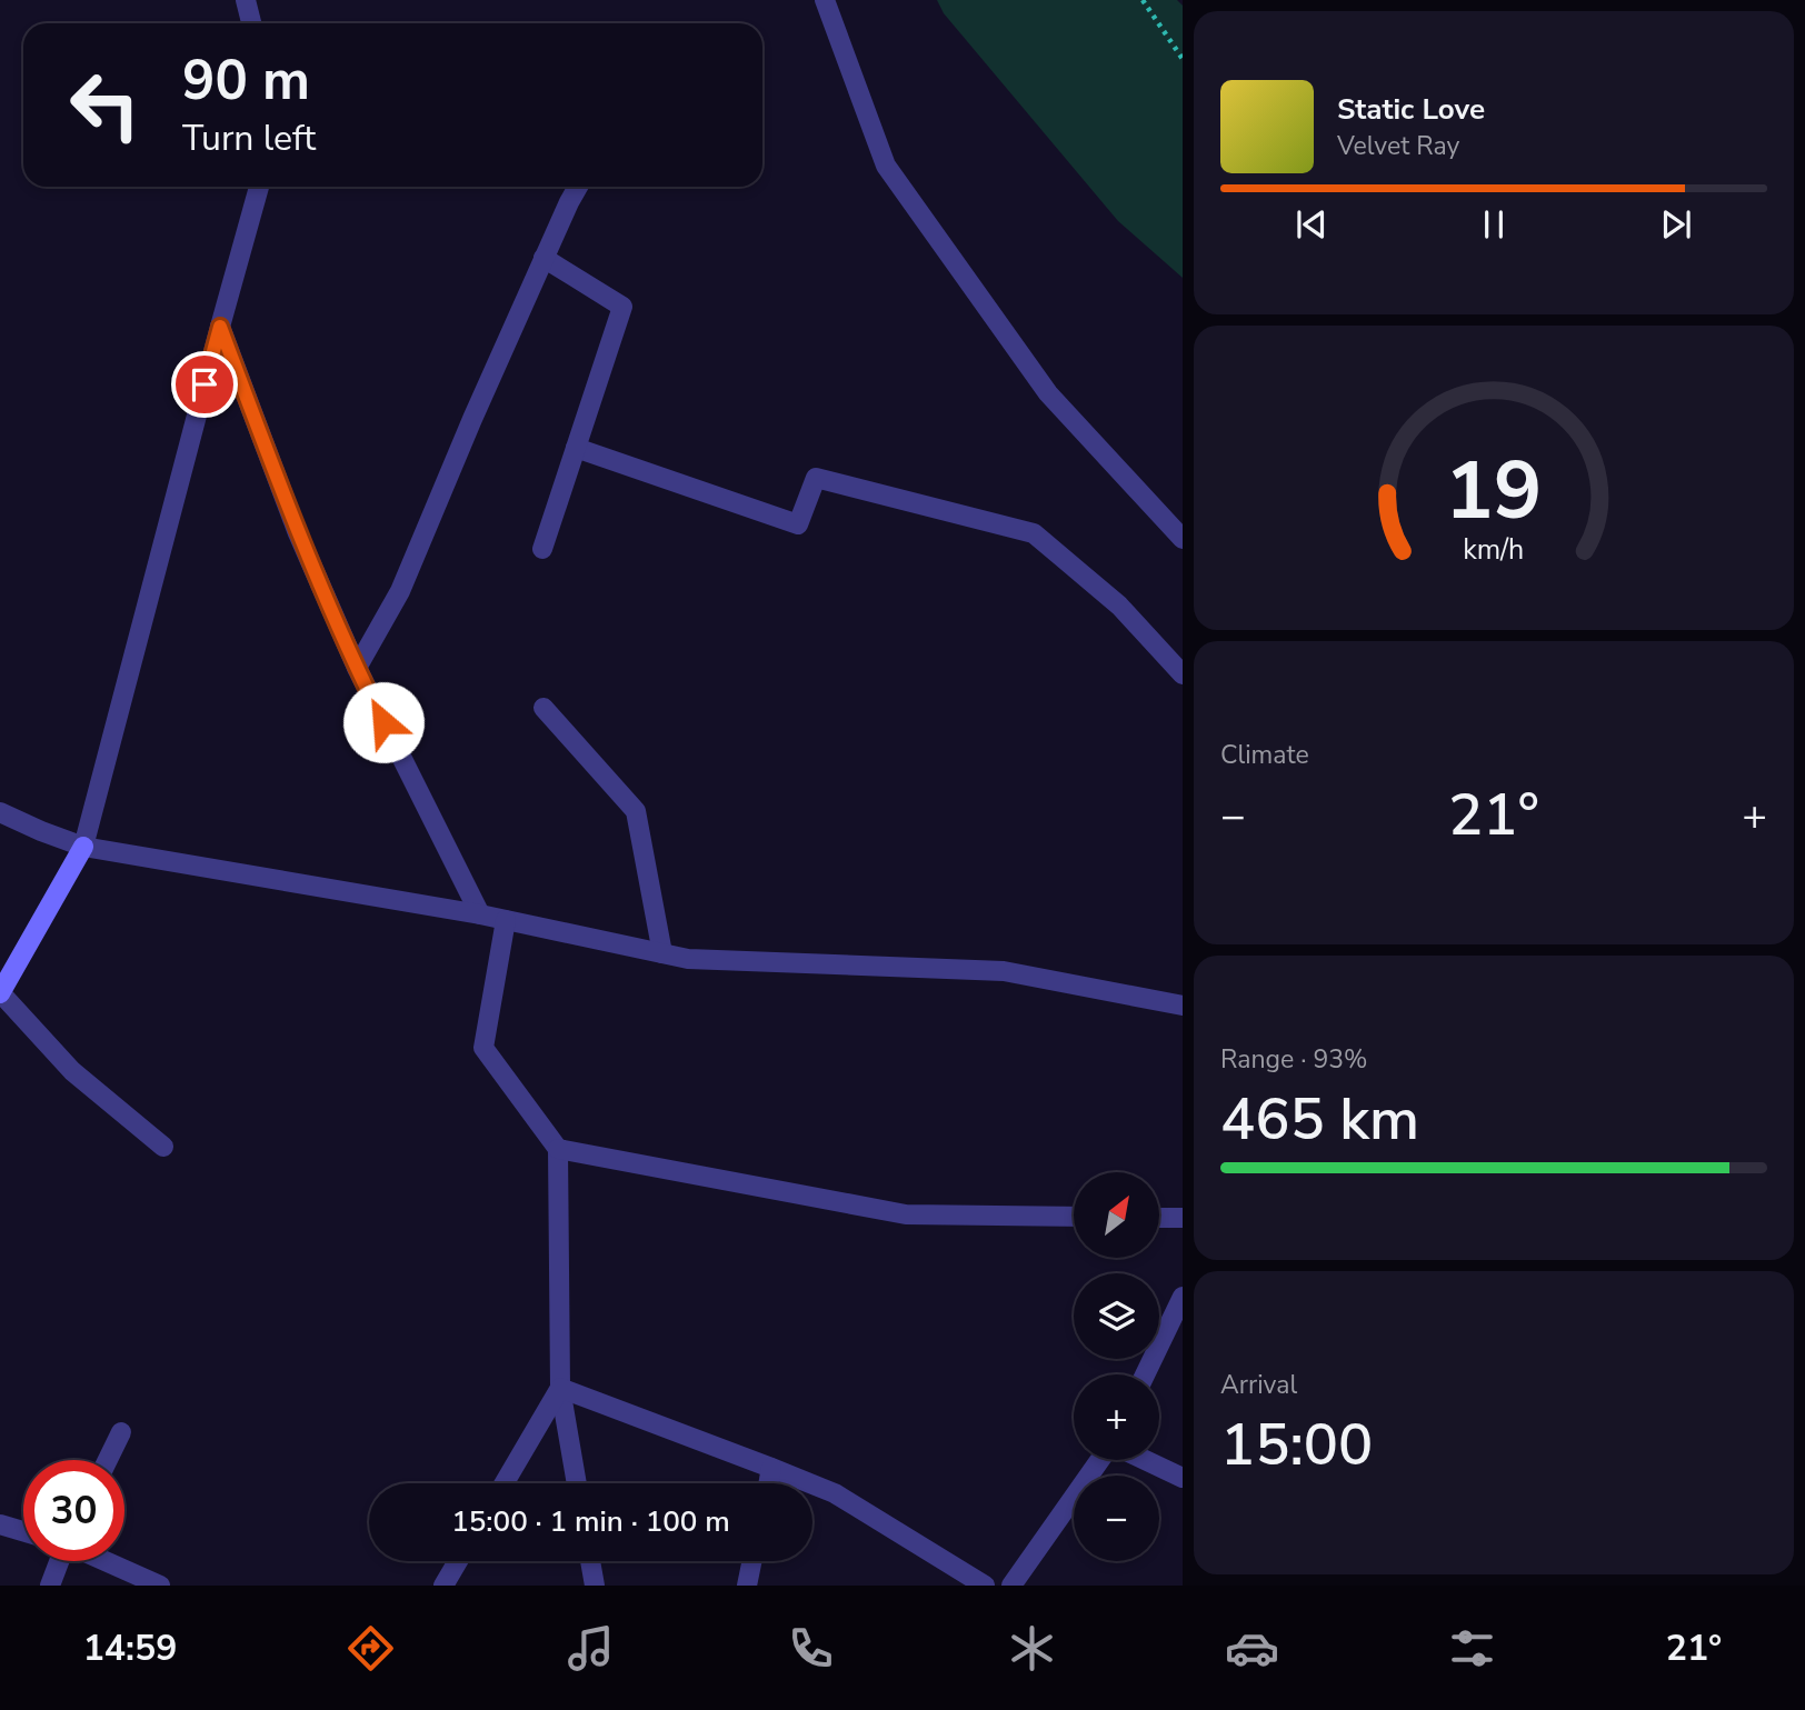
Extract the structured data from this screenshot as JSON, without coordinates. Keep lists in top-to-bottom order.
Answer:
{
  "north": "top right",
  "page": {
    "turn": ["90 m", "Turn left"],
    "song": ["Static Love", "Velvet Ray"],
    "tile": [
      "Climate",
      ["Range · 93%", "465 km"],
      ["Arrival", "15:00"]
    ],
    "heat": ["−", "21°", "+"],
    "map_buttons": ["+", "−"],
    "limit": "30",
    "trip": "15:00 · 1 min · 100 m",
    "tabs": ["14:59", "21°"],
    "gauge": ["19", "km/h"]
  }
}
